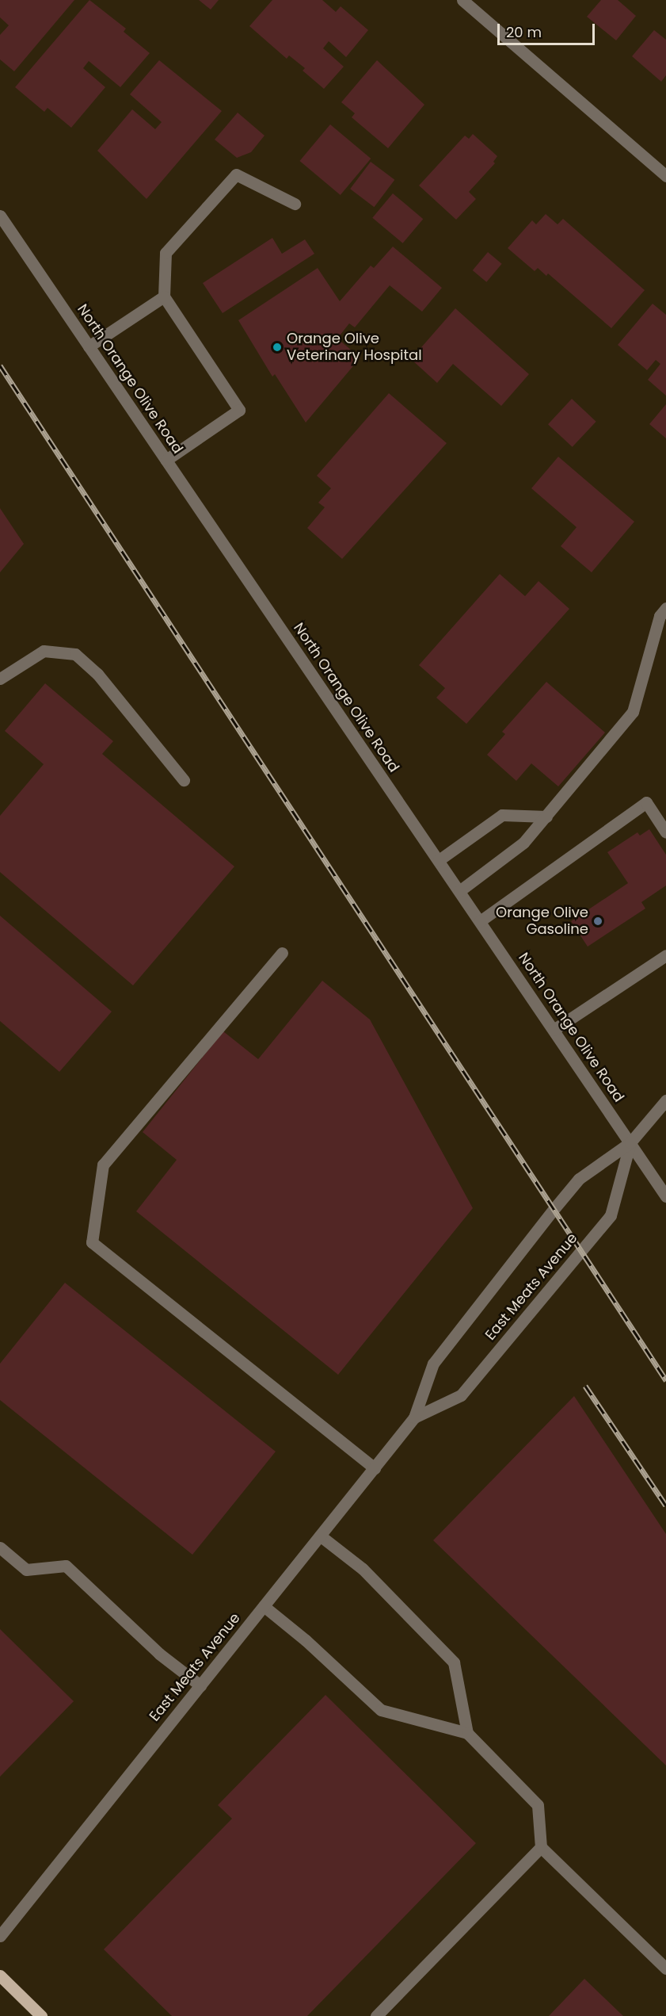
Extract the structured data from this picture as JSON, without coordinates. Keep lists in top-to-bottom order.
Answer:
{
  "streets": {
    "street": ["North Orange Olive Road", "East Meats Avenue"]
  },
  "crossings": [
    ["North Orange Olive Road", "East Meats Avenue"]
  ],
  "places": ["Orange Olive Veterinary Hospital", "Orange Olive Gasoline"],
  "scale_bar": "20 m"
}
